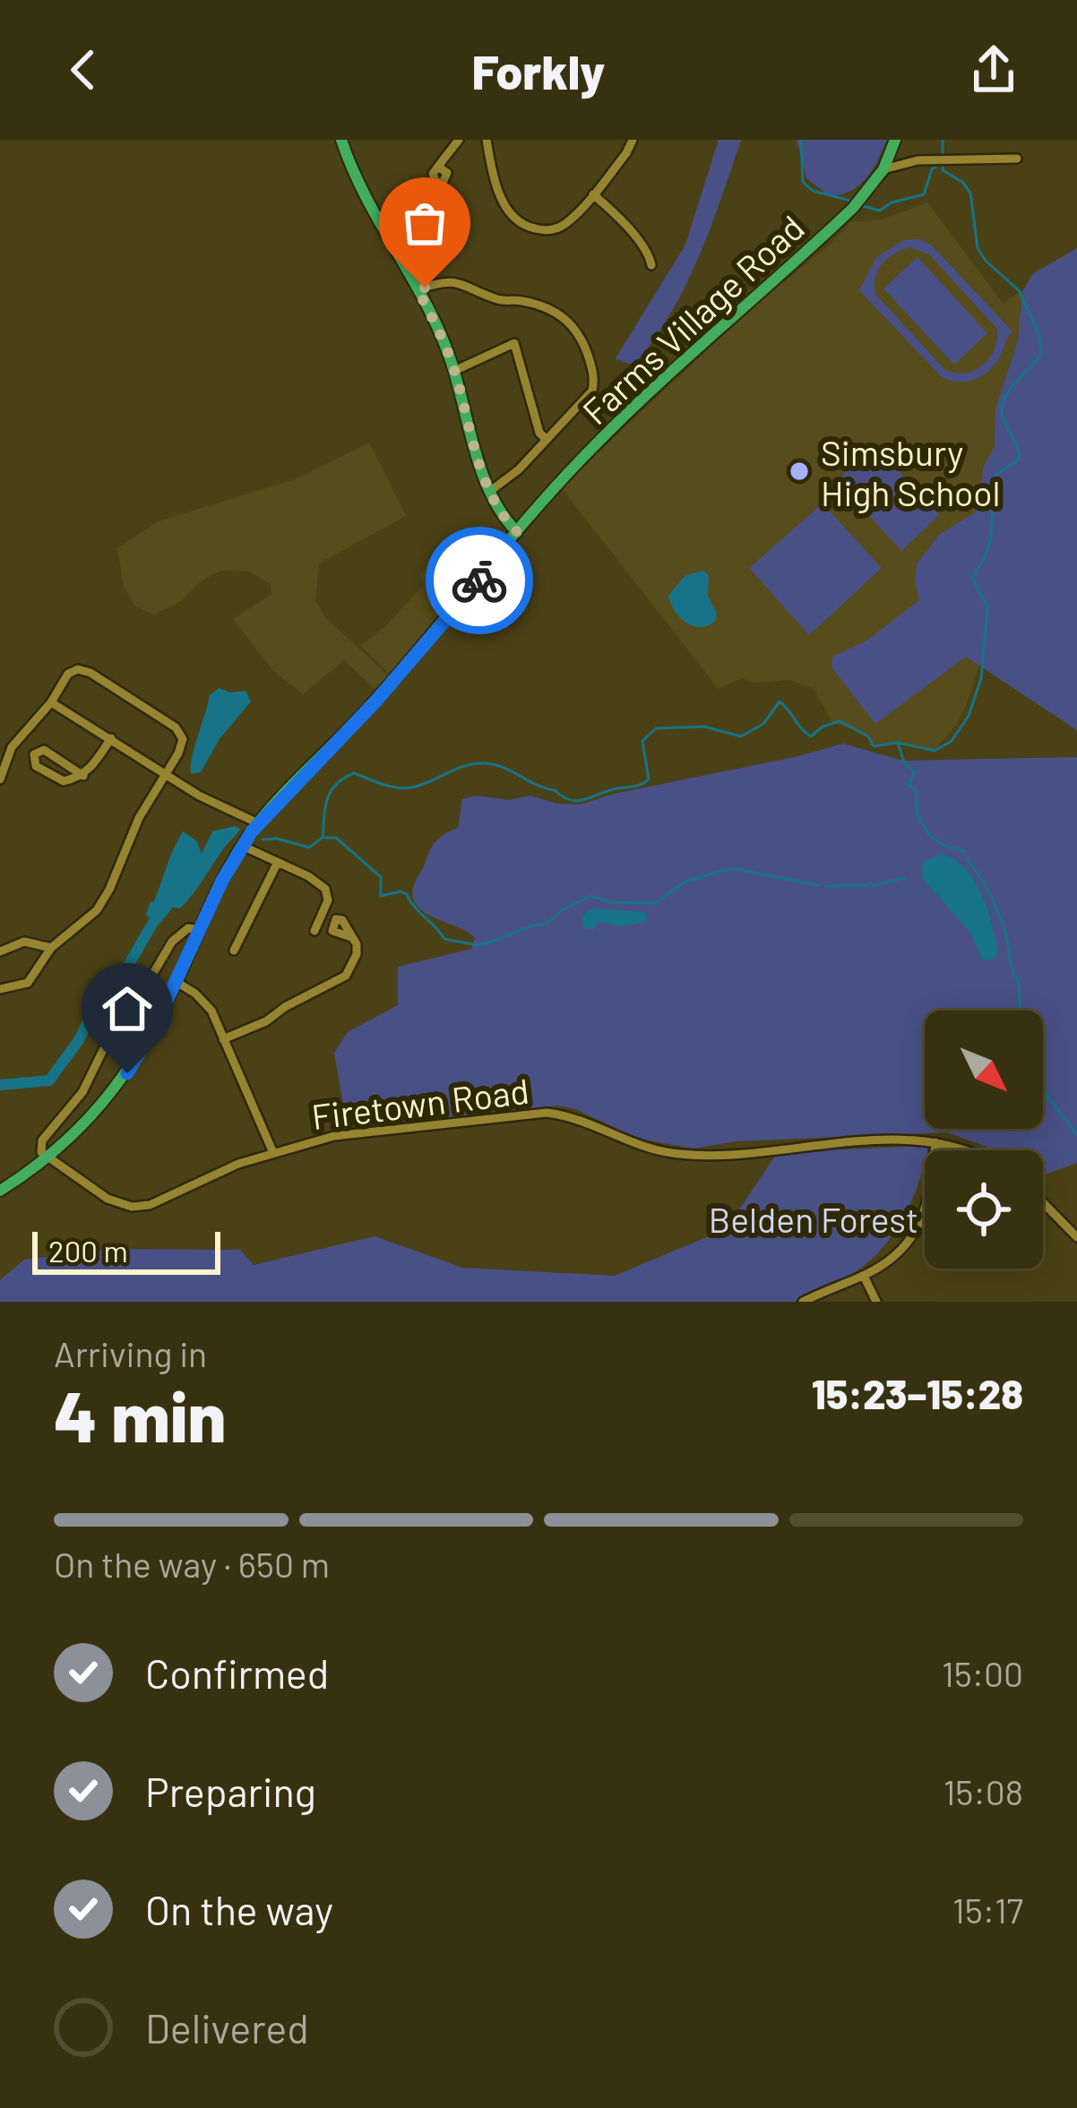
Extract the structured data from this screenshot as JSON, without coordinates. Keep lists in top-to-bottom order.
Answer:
{
  "streets": {
    "main road": ["Farms Village Road"],
    "street": ["Firetown Road"]
  },
  "crossings": [
    ["Farms Village Road", "Firetown Road"]
  ],
  "parks": ["Belden Forest"],
  "places": ["Simsbury High School"],
  "scale_bar": "200 m",
  "north": "bottom right",
  "page": {
    "header": "Forkly",
    "scale": "200 m",
    "heading": ["4 min", "Arriving in", "15:23–15:28"],
    "bar": "On the way · 650 m",
    "list": [
      ["Confirmed", "15:00"],
      ["Preparing", "15:08"],
      ["On the way", "15:17"],
      "Delivered"
    ]
  }
}
